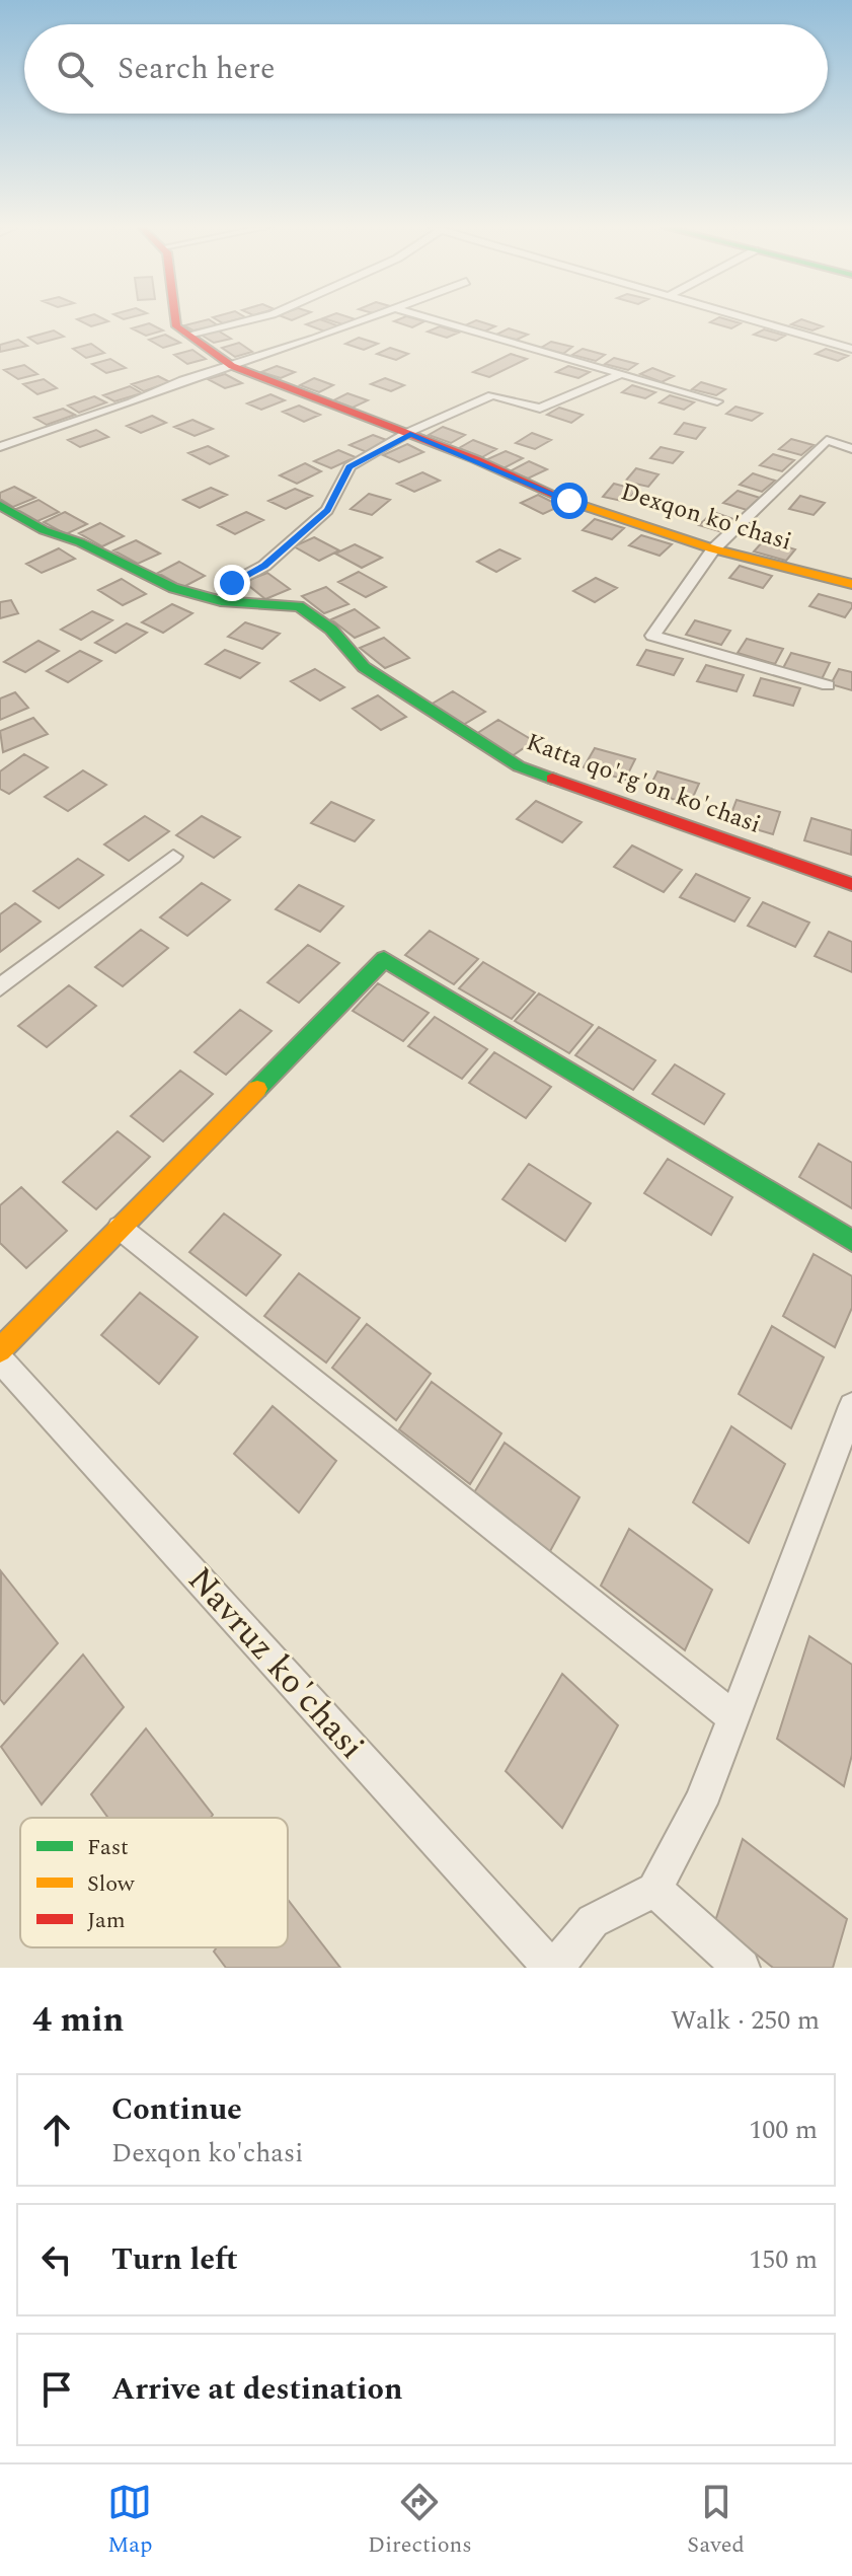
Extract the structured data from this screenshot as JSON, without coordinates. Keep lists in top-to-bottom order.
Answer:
{
  "streets": {
    "main road": ["Dexqon ko'chasi", "Katta qo'rg'on ko'chasi"],
    "street": ["Navruz ko'chasi"]
  },
  "legend": ["Fast", "Slow", "Jam"],
  "page": {
    "search": "Search here",
    "heading": ["4 min", "Walk · 250 m"],
    "list": [
      ["Continue", "Dexqon ko'chasi", "100 m"],
      ["Turn left", "150 m"],
      "Arrive at destination"
    ],
    "nav": ["Map", "Directions", "Saved"]
  }
}
